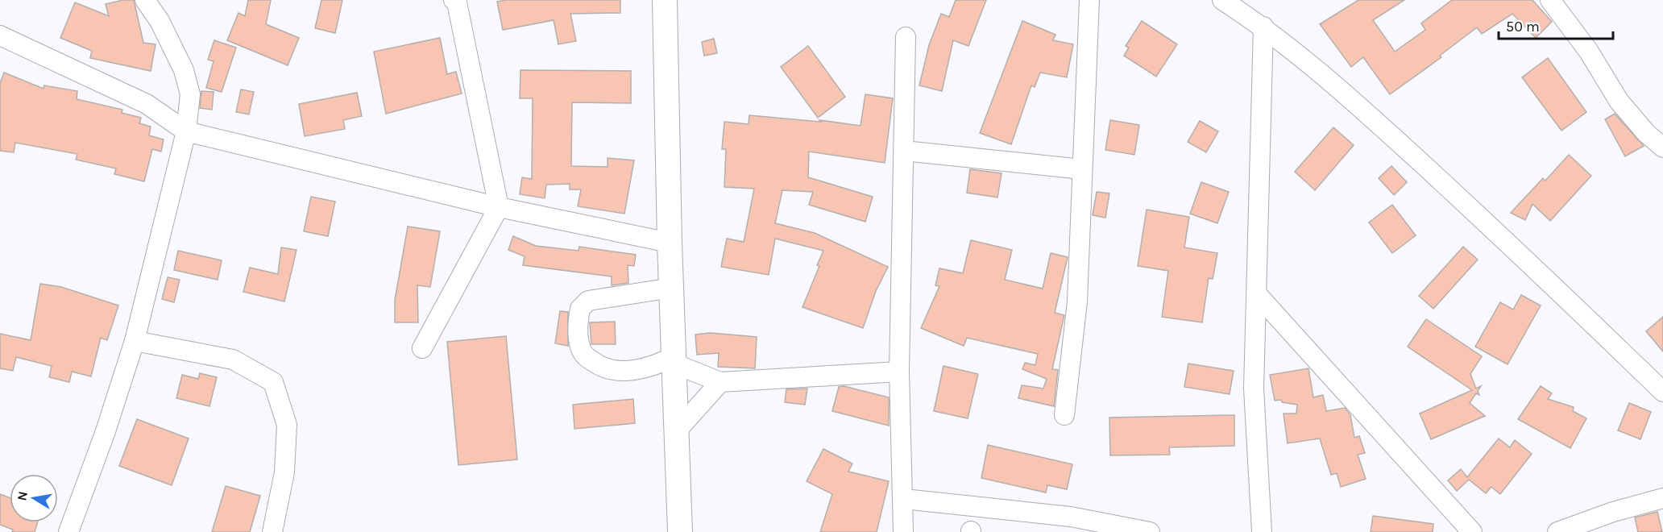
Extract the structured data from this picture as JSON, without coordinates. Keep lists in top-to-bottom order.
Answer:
{
  "scale_bar": "50 m",
  "north": "left"
}
